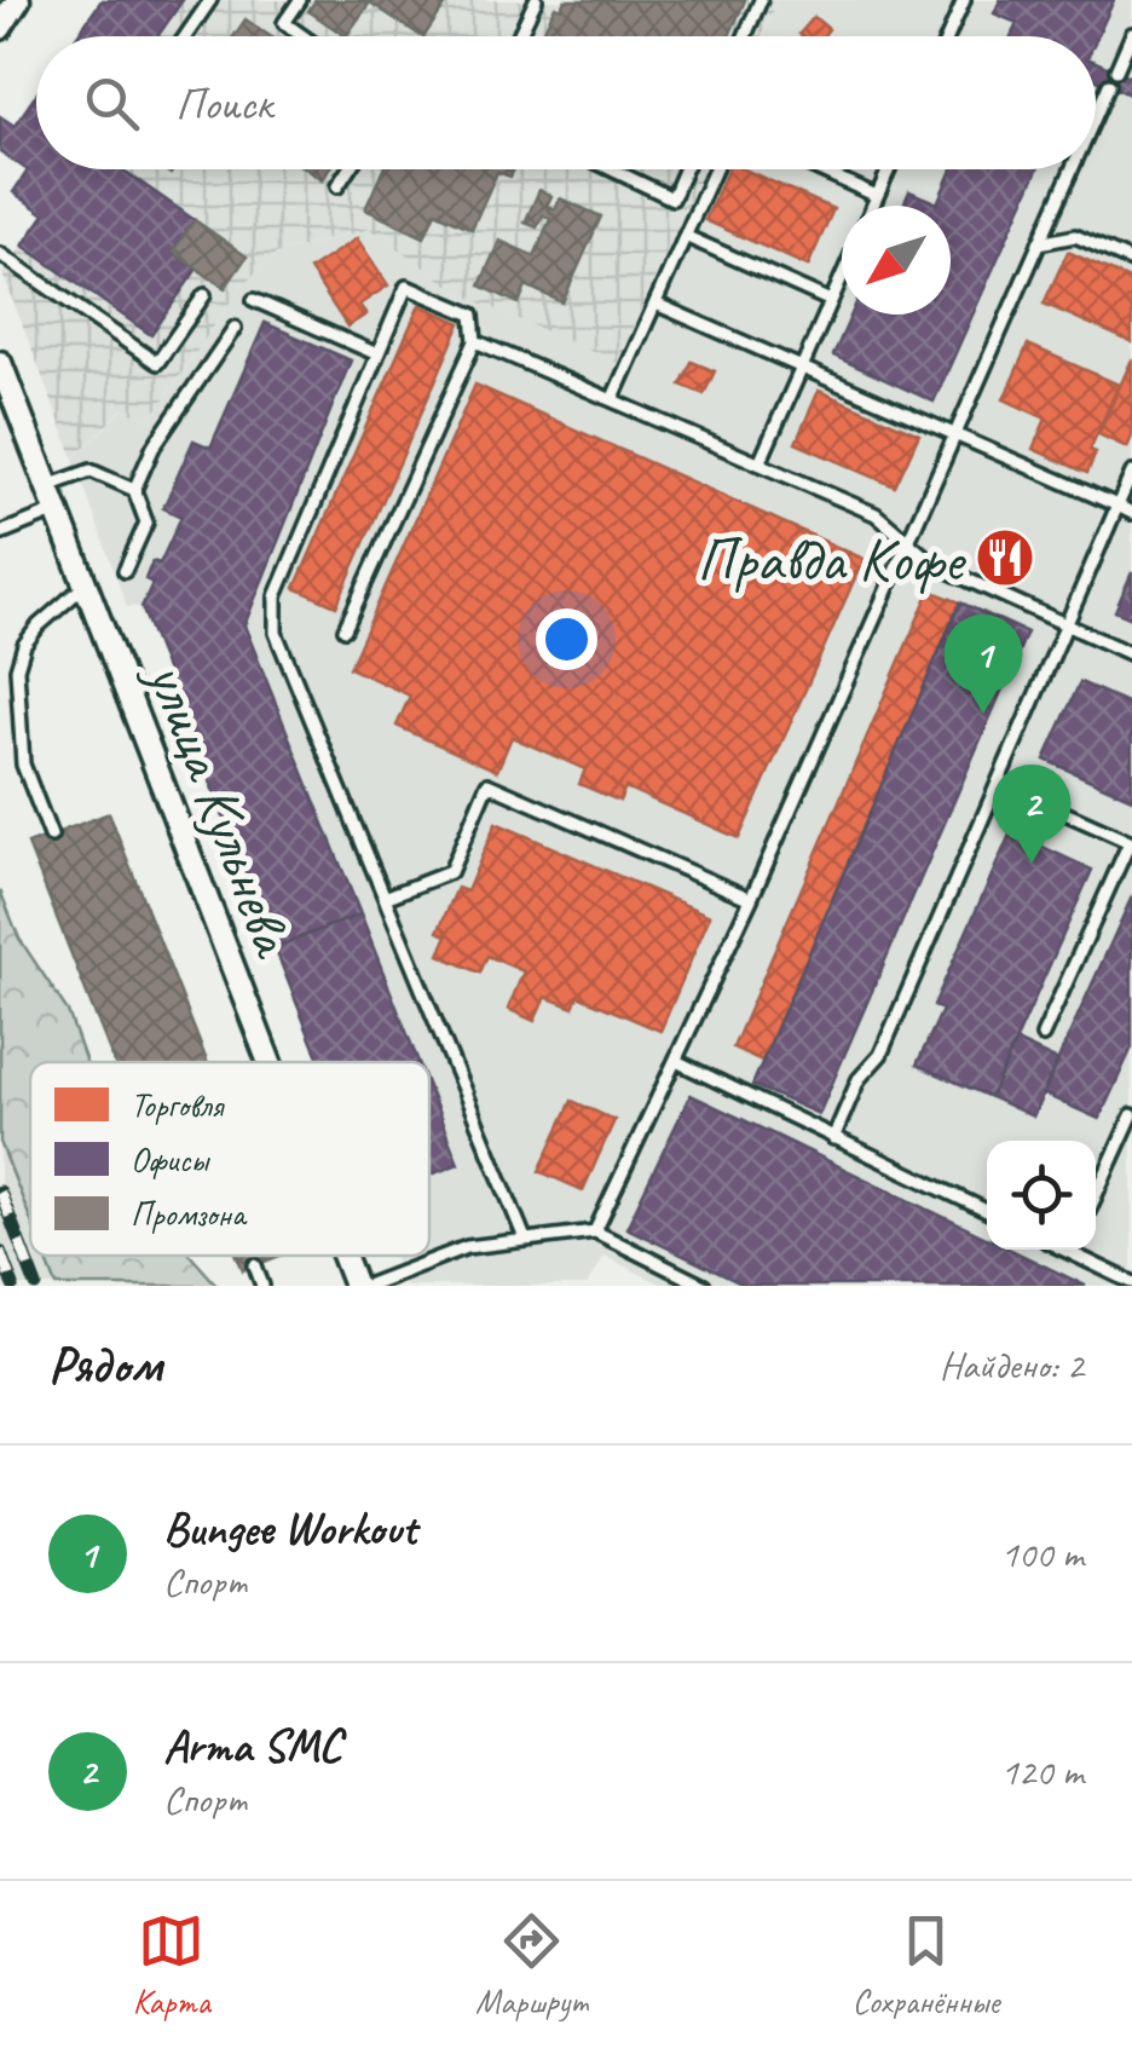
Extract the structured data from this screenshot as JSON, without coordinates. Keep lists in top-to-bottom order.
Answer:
{
  "streets": {
    "street": ["улица Кульнева"]
  },
  "places": {
    "restaurant": ["Правда Кофе"]
  },
  "legend": ["Торговля", "Офисы", "Промзона"],
  "north": "bottom left",
  "page": {
    "search": "Поиск",
    "pins": ["1", "2"],
    "heading": ["Рядом", "Найдено: 2"],
    "list": [
      {
        "mark": "1",
        "name": "Bungee Workout",
        "note": "Спорт",
        "value": "100 m"
      },
      {
        "mark": "2",
        "name": "Arma SMC",
        "note": "Спорт",
        "value": "120 m"
      }
    ],
    "nav": ["Карта", "Маршрут", "Сохранённые"]
  }
}
